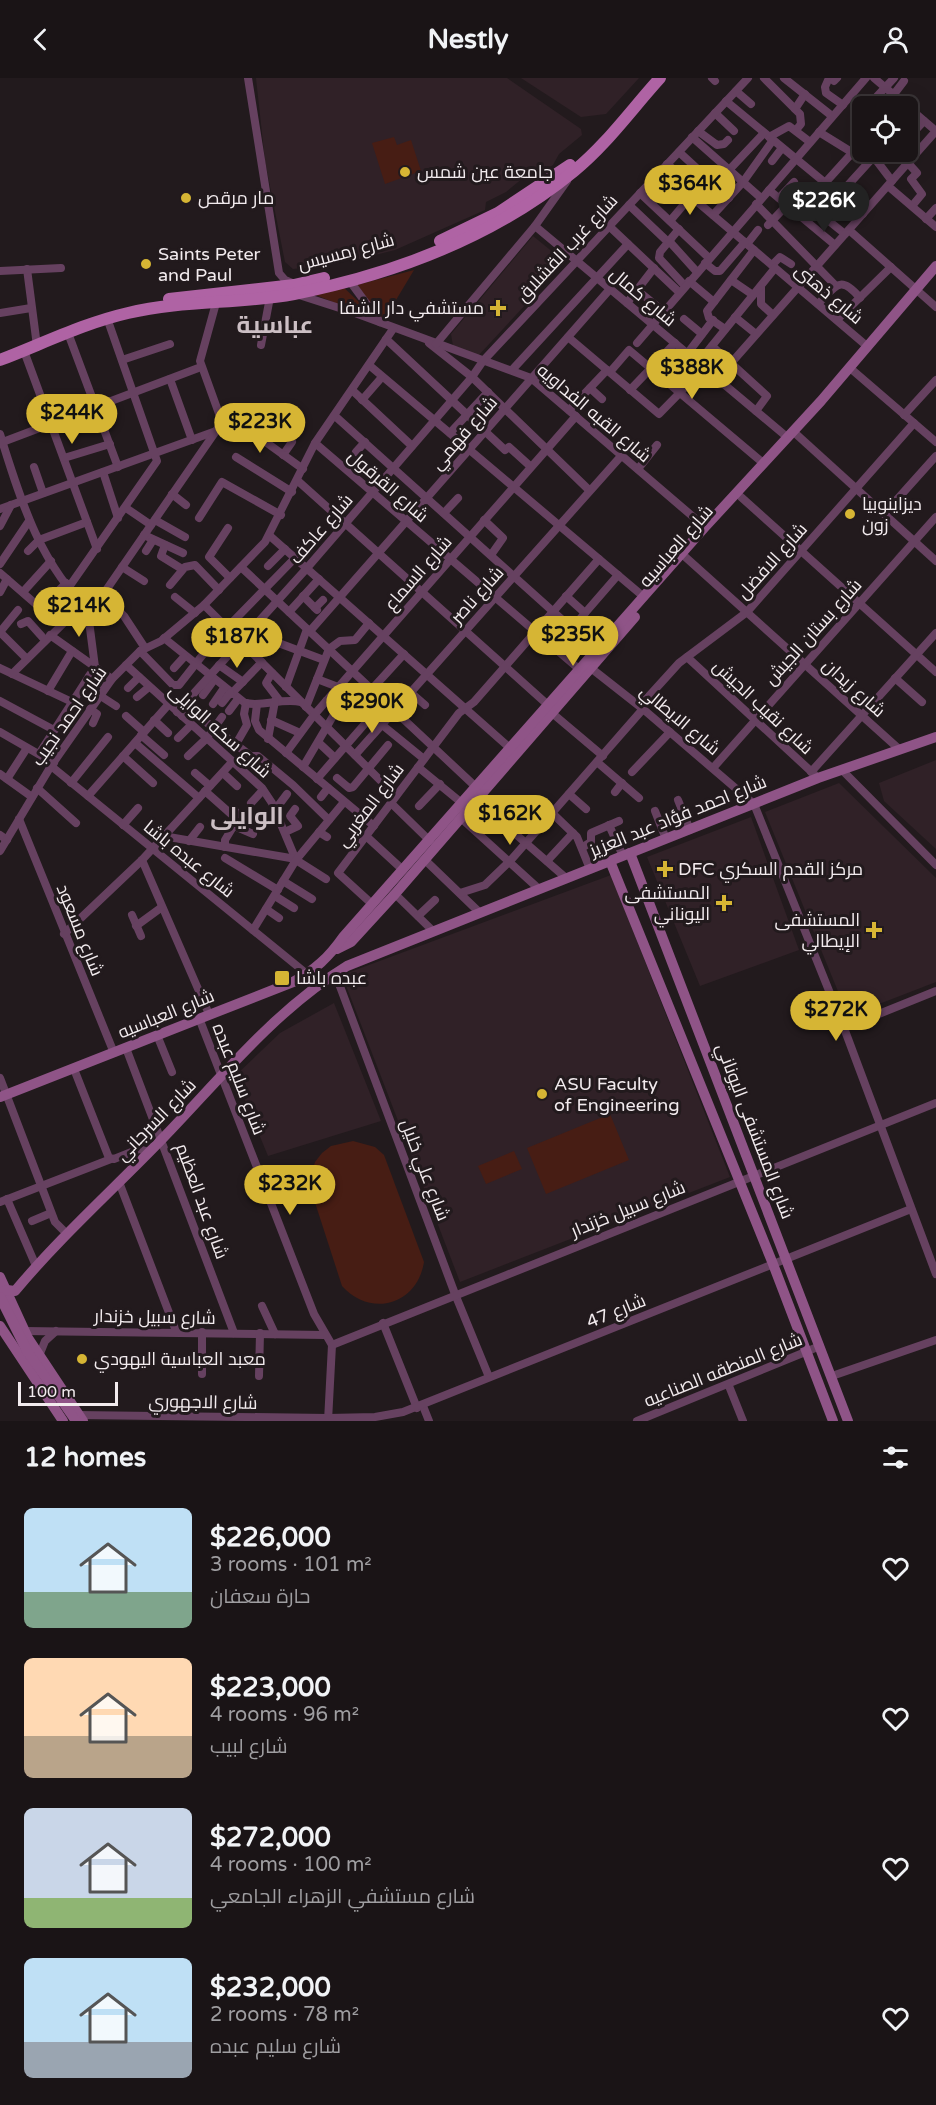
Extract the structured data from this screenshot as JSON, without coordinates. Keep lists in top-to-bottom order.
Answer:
{
  "streets": {
    "main road": [
      "شارع رمسيس",
      "شارع العباسيه",
      "شارع احمد فؤاد عبد العزيز",
      "شارع السرجاني",
      "شارع المستشفى اليوناني"
    ],
    "street": [
      "شارع غرب القشلاق",
      "شارع ذهنى",
      "شارع كمال",
      "شارع القبه الفداويه",
      "شارع فهمي",
      "شارع القرقول",
      "شارع عاكف",
      "شارع الافضل",
      "شارع السماع",
      "شارع ناصر",
      "شارع بستان الجيش",
      "شارع زيدان",
      "شارع نقيب الجيش",
      "شارع احمد نجيب",
      "شارع الايطالي",
      "شارع سكه الوايلى",
      "شارع المغربي",
      "شارع عبده باشا",
      "شارع مسعود",
      "شارع سليم عبده",
      "شارع علي خليل",
      "شارع عبد العظيم",
      "شارع سبيل خزندار",
      "شارع 47",
      "شارع المنطقه الصناعيه",
      "شارع الاجهوري"
    ]
  },
  "crossings": [
    ["شارع غرب القشلاق", "شارع ذهنى"],
    ["شارع غرب القشلاق", "شارع كمال"],
    ["شارع غرب القشلاق", "شارع القبه الفداويه"],
    ["شارع غرب القشلاق", "شارع عاكف"],
    ["شارع رمسيس", "شارع كمال"],
    ["شارع رمسيس", "شارع القبه الفداويه"],
    ["شارع ذهنى", "شارع العباسيه"],
    ["شارع كمال", "شارع فهمي"],
    ["شارع كمال", "شارع العباسيه"],
    ["شارع كمال", "شارع الافضل"],
    ["شارع كمال", "شارع بستان الجيش"],
    ["شارع القبه الفداويه", "شارع فهمي"],
    ["شارع القبه الفداويه", "شارع عاكف"],
    ["شارع القبه الفداويه", "شارع العباسيه"],
    ["شارع القبه الفداويه", "شارع السماع"],
    ["شارع القبه الفداويه", "شارع ناصر"],
    ["شارع القبه الفداويه", "شارع احمد نجيب"],
    ["شارع فهمي", "شارع القرقول"],
    ["شارع القرقول", "شارع عاكف"],
    ["شارع القرقول", "شارع العباسيه"],
    ["شارع القرقول", "شارع السماع"],
    ["شارع القرقول", "شارع ناصر"],
    ["شارع القرقول", "شارع احمد نجيب"],
    ["شارع القرقول", "شارع الايطالي"],
    ["شارع القرقول", "شارع المغربي"],
    ["شارع عاكف", "شارع سكه الوايلى"],
    ["شارع العباسيه", "شارع زيدان"],
    ["شارع العباسيه", "شارع الايطالي"],
    ["شارع العباسيه", "شارع المغربي"],
    ["شارع العباسيه", "شارع عبده باشا"],
    ["شارع العباسيه", "شارع مسعود"],
    ["شارع العباسيه", "شارع سليم عبده"],
    ["شارع العباسيه", "شارع عبد العظيم"],
    ["شارع الافضل", "شارع زيدان"],
    ["شارع الافضل", "شارع نقيب الجيش"],
    ["شارع الافضل", "شارع الايطالي"],
    ["شارع بستان الجيش", "شارع زيدان"],
    ["شارع بستان الجيش", "شارع نقيب الجيش"],
    ["شارع بستان الجيش", "شارع الايطالي"],
    ["شارع زيدان", "شارع احمد فؤاد عبد العزيز"],
    ["شارع نقيب الجيش", "شارع احمد فؤاد عبد العزيز"],
    ["شارع احمد نجيب", "شارع سكه الوايلى"],
    ["شارع احمد نجيب", "شارع عبده باشا"],
    ["شارع احمد نجيب", "شارع مسعود"],
    ["شارع الايطالي", "شارع احمد فؤاد عبد العزيز"],
    ["شارع احمد فؤاد عبد العزيز", "شارع السرجاني"],
    ["شارع احمد فؤاد عبد العزيز", "شارع المستشفى اليوناني"],
    ["شارع احمد فؤاد عبد العزيز", "شارع علي خليل"],
    ["شارع سليم عبده", "شارع السرجاني"],
    ["شارع سليم عبده", "شارع سبيل خزندار"],
    ["شارع السرجاني", "شارع علي خليل"],
    ["شارع السرجاني", "شارع عبد العظيم"],
    ["شارع المستشفى اليوناني", "شارع سبيل خزندار"],
    ["شارع المستشفى اليوناني", "شارع 47"],
    ["شارع المستشفى اليوناني", "شارع المنطقه الصناعيه"],
    ["شارع علي خليل", "شارع سبيل خزندار"],
    ["شارع علي خليل", "شارع 47"],
    ["شارع عبد العظيم", "شارع سبيل خزندار"],
    ["شارع 47", "شارع الاجهوري"]
  ],
  "districts": ["عباسية", "الوايلى"],
  "places": {
    "other": [
      "جامعة عين شمس",
      "مار مرقص",
      "Saints Peter and Paul",
      "ديزاينوبيا زون",
      "ASU Faculty of Engineering",
      "معبد العباسية اليهودي"
    ],
    "health": [
      "مستشفي دار الشفا",
      "DFC مركز القدم السكري",
      "المستشفى اليوناني",
      "المستشفى الإيطالي"
    ],
    "transit": ["عبده باشا"]
  },
  "scale_bar": "100 m",
  "page": {
    "header": "Nestly",
    "price": [
      "$364K",
      "$226K",
      "$388K",
      "$244K",
      "$223K",
      "$214K",
      "$235K",
      "$187K",
      "$290K",
      "$162K",
      "$272K",
      "$232K"
    ],
    "scale": "100 m",
    "heading": "12 homes",
    "list": [
      {
        "name": "$226,000",
        "note": "3 rooms · 101 m² · حارة سعفان"
      },
      {
        "name": "$223,000",
        "note": "4 rooms · 96 m² · شارع لبيب"
      },
      {
        "name": "$272,000",
        "note": "4 rooms · 100 m² · شارع مستشفي الزهراء الجامعي"
      },
      {
        "name": "$232,000",
        "note": "2 rooms · 78 m² · شارع سليم عبده"
      }
    ]
  }
}
